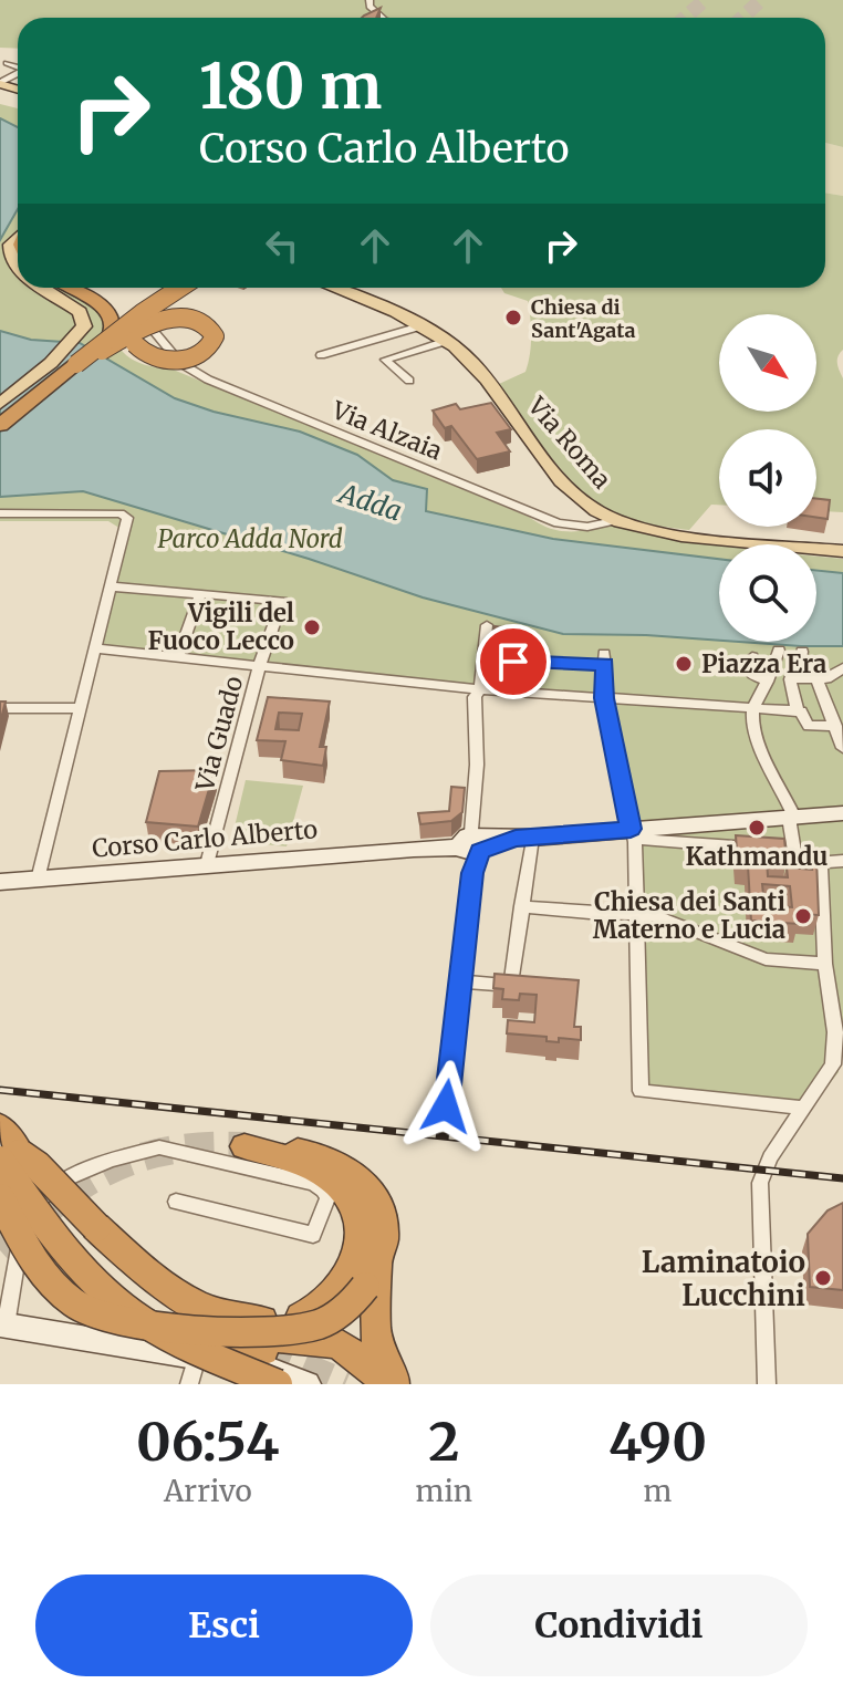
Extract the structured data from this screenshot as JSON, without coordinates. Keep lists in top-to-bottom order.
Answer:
{
  "streets": {
    "main road": ["Via Roma", "Corso Carlo Alberto"],
    "street": ["Via Alzaia", "Via Guado"]
  },
  "crossings": [
    ["Via Alzaia", "Via Roma"],
    ["Via Guado", "Corso Carlo Alberto"]
  ],
  "water": ["Adda"],
  "parks": ["Parco Adda Nord"],
  "places": [
    "Chiesa di Sant'Agata",
    "Vigili del Fuoco Lecco",
    "Piazza Era",
    "Kathmandu",
    "Chiesa dei Santi Materno e Lucia",
    "Laminatoio Lucchini"
  ],
  "north": "bottom right",
  "page": {
    "turn": ["180 m", "Corso Carlo Alberto"],
    "eta": [
      "06:54",
      "Arrivo",
      "2",
      "min",
      "490",
      "m"
    ],
    "buttons": ["Esci", "Condividi"]
  }
}
